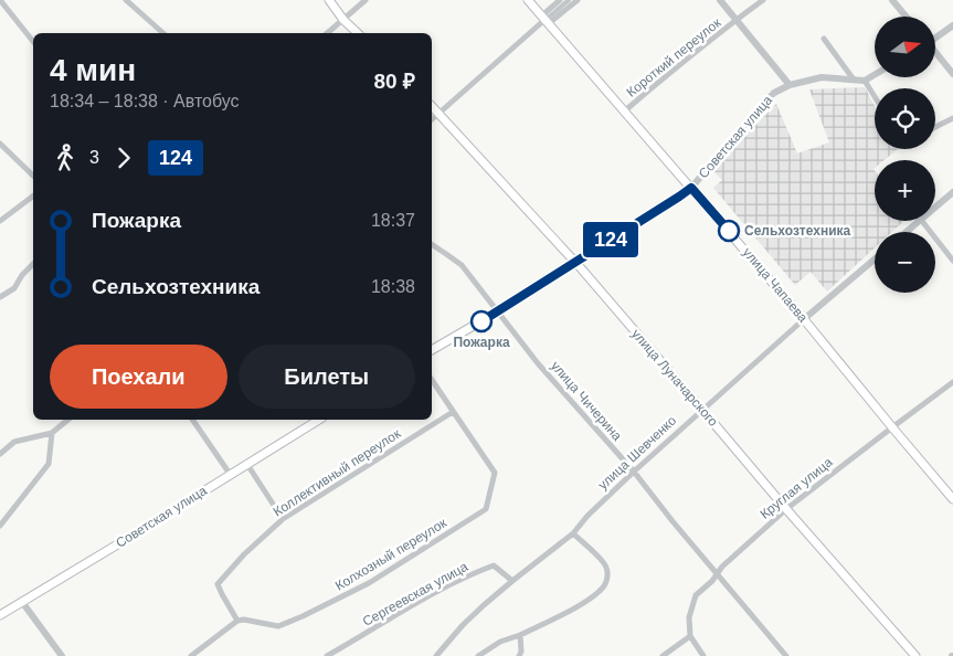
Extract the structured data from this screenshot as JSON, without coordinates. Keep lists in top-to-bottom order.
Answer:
{
  "streets": {
    "main road": ["Советская улица", "улица Чапаева", "улица Луначарского"],
    "street": [
      "Короткий переулок",
      "улица Чичерина",
      "улица Шевченко",
      "Коллективный переулок",
      "Круглая улица",
      "Колхозный переулок",
      "Сергеевская улица"
    ]
  },
  "crossings": [
    ["Короткий переулок", "улица Чапаева"],
    ["Советская улица", "улица Чапаева"],
    ["Советская улица", "улица Луначарского"],
    ["Советская улица", "улица Чичерина"],
    ["улица Чапаева", "улица Шевченко"],
    ["улица Чапаева", "Круглая улица"],
    ["улица Луначарского", "улица Шевченко"],
    ["улица Луначарского", "Круглая улица"],
    ["улица Чичерина", "улица Шевченко"],
    ["улица Чичерина", "Круглая улица"],
    ["улица Шевченко", "Сергеевская улица"],
    ["Коллективный переулок", "Колхозный переулок"]
  ],
  "places": ["Сельхозтехника", "Пожарка"],
  "lines": ["bus line 124"],
  "north": "right",
  "page": {
    "on_map": "124",
    "map_buttons": ["+", "−"],
    "heading": ["4 мин", "18:34 – 18:38 · Автобус", "80 ₽"],
    "legs": ["3", "124"],
    "list": [
      {
        "name": "Пожарка",
        "value": "18:37"
      },
      {
        "name": "Сельхозтехника",
        "value": "18:38"
      }
    ],
    "buttons": ["Поехали", "Билеты"]
  }
}
